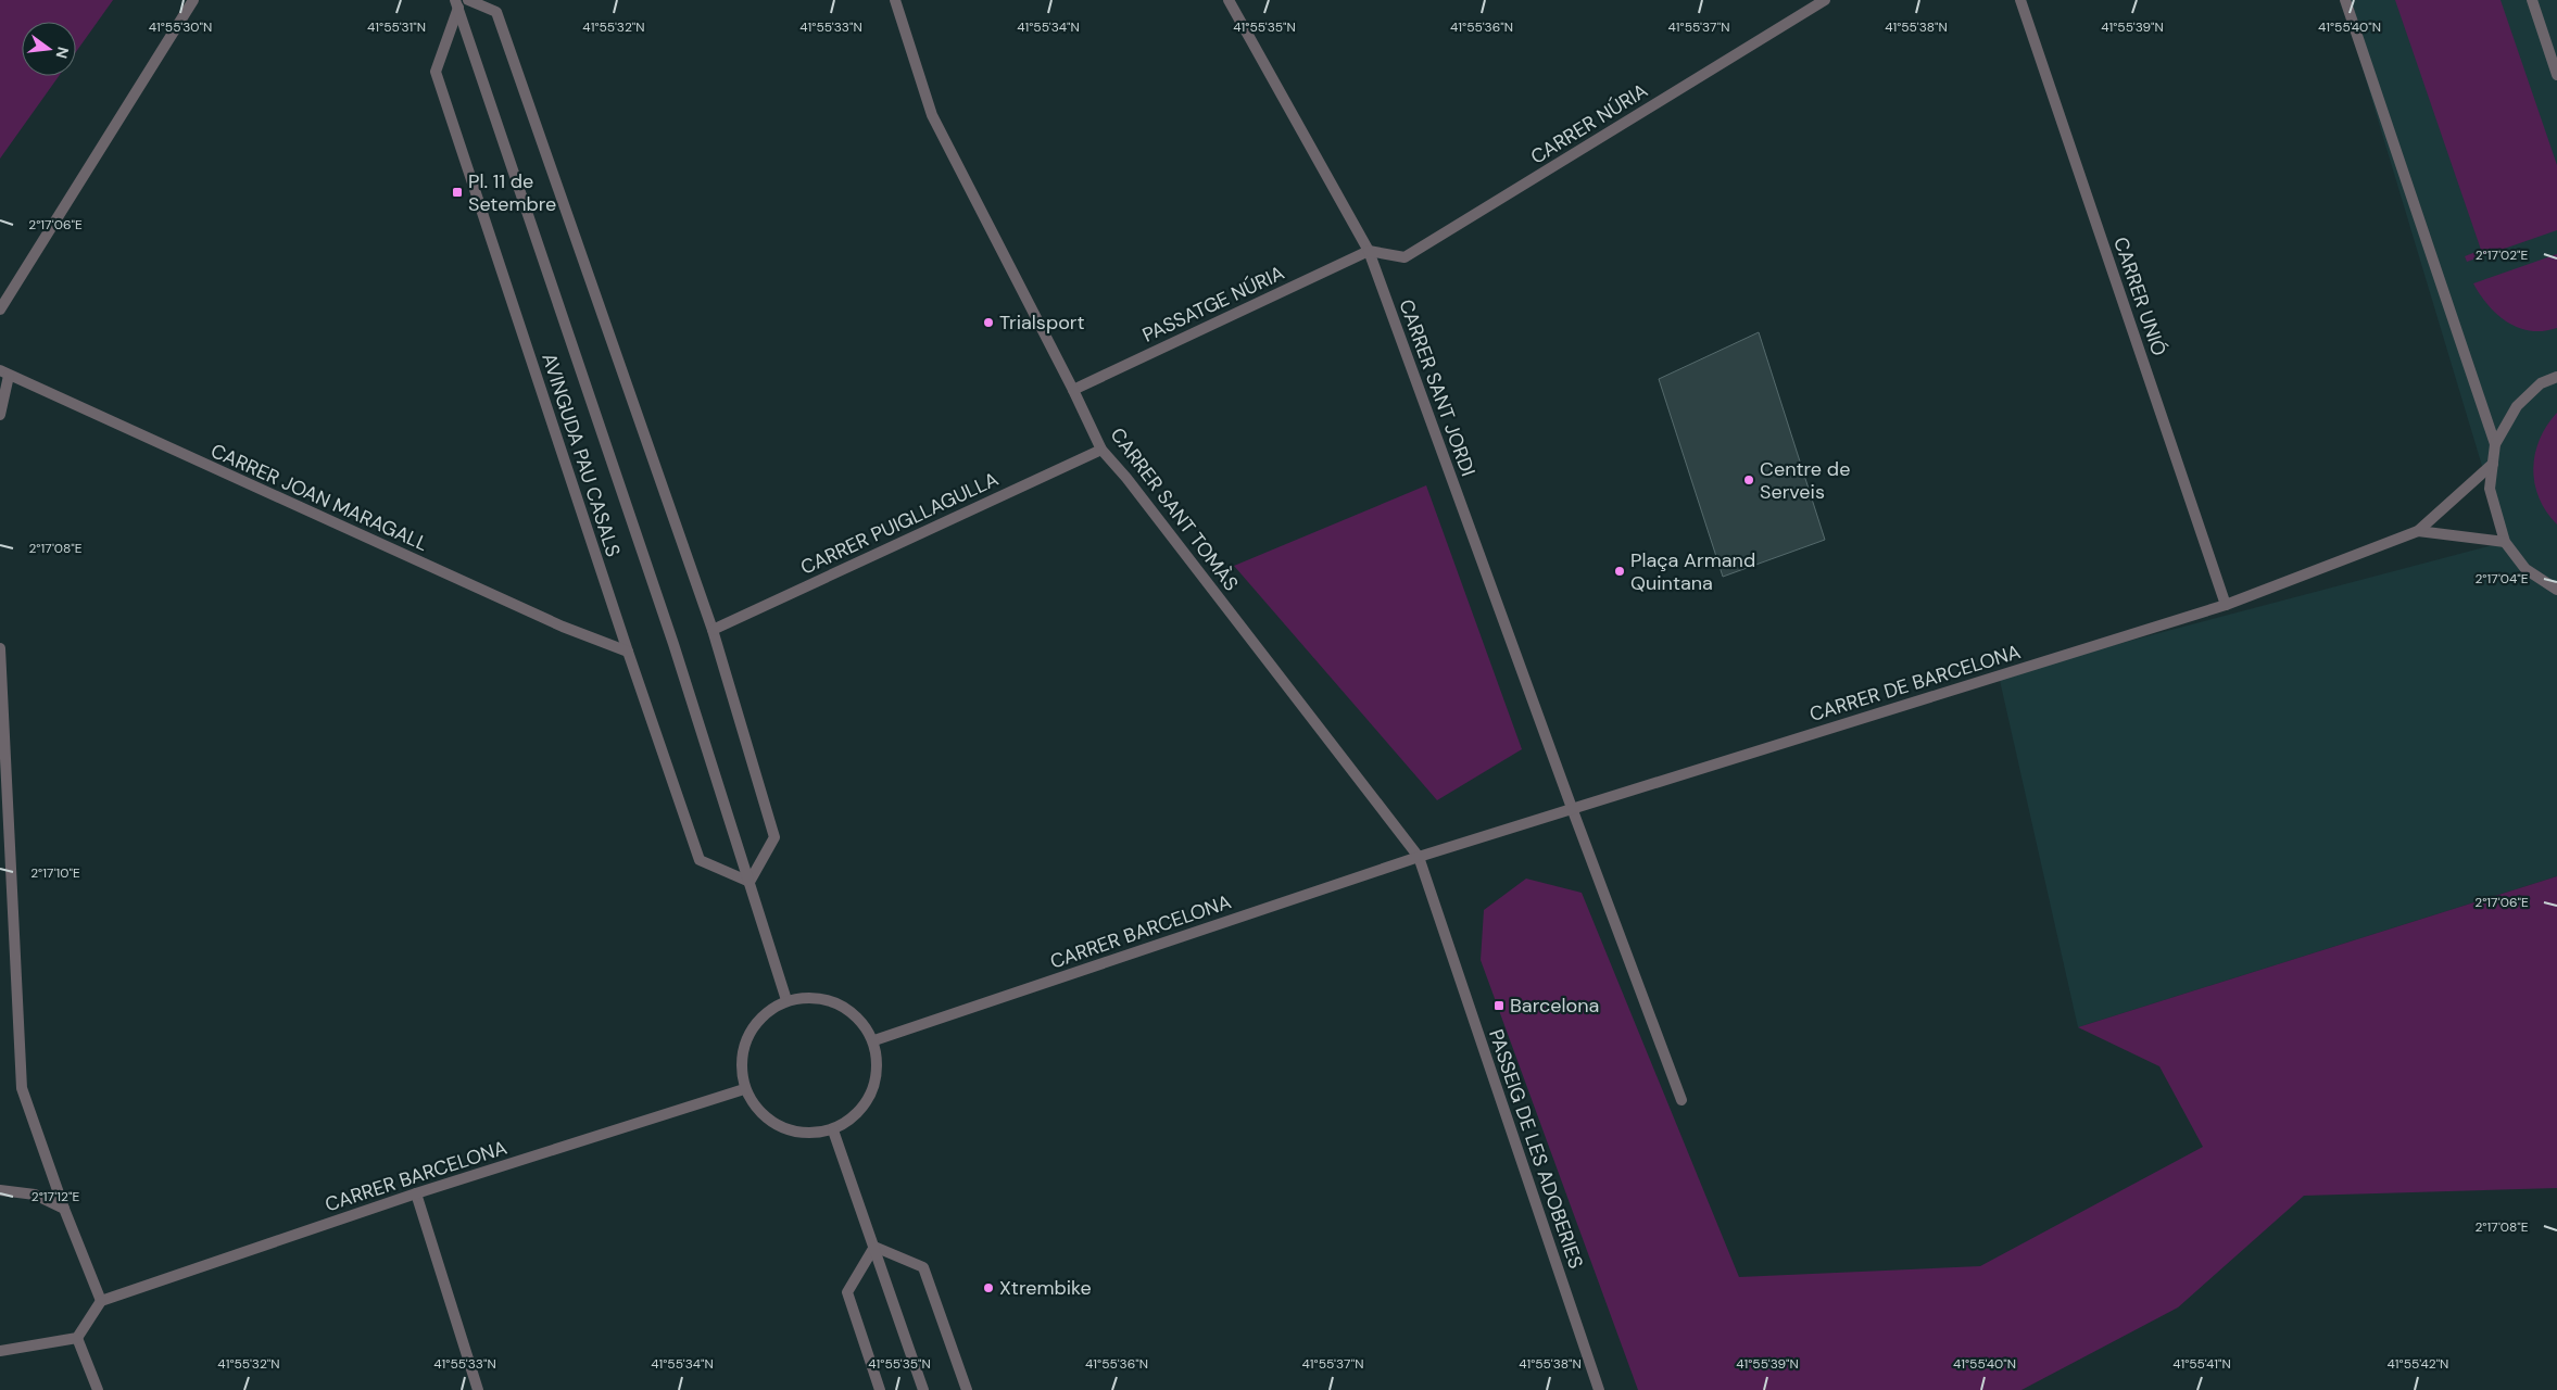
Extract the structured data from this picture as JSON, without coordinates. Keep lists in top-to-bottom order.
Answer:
{
  "streets": {
    "street": [
      "CARRER NÚRIA",
      "CARRER UNIÓ",
      "PASSATGE NÚRIA",
      "CARRER SANT JORDI",
      "AVINGUDA PAU CASALS",
      "CARRER JOAN MARAGALL",
      "CARRER SANT TOMÀS",
      "CARRER PUIGLLAGULLA",
      "CARRER DE BARCELONA",
      "CARRER BARCELONA",
      "PASSEIG DE LES ADOBERIES"
    ]
  },
  "crossings": [
    ["CARRER NÚRIA", "PASSATGE NÚRIA"],
    ["CARRER NÚRIA", "CARRER SANT JORDI"],
    ["CARRER UNIÓ", "CARRER DE BARCELONA"],
    ["PASSATGE NÚRIA", "CARRER SANT JORDI"],
    ["PASSATGE NÚRIA", "CARRER SANT TOMÀS"],
    ["CARRER SANT JORDI", "CARRER DE BARCELONA"],
    ["AVINGUDA PAU CASALS", "CARRER JOAN MARAGALL"],
    ["AVINGUDA PAU CASALS", "CARRER BARCELONA"],
    ["CARRER SANT TOMÀS", "CARRER PUIGLLAGULLA"],
    ["CARRER SANT TOMÀS", "CARRER DE BARCELONA"],
    ["CARRER SANT TOMÀS", "CARRER BARCELONA"],
    ["CARRER SANT TOMÀS", "PASSEIG DE LES ADOBERIES"],
    ["CARRER DE BARCELONA", "CARRER BARCELONA"],
    ["CARRER DE BARCELONA", "PASSEIG DE LES ADOBERIES"],
    ["CARRER BARCELONA", "PASSEIG DE LES ADOBERIES"]
  ],
  "places": {
    "transit": ["Pl. 11 de Setembre", "Barcelona"],
    "other": [
      "Trialsport",
      "Centre de Serveis",
      "Plaça Armand Quintana",
      "Xtrembike"
    ]
  },
  "north": "right",
  "coordinates": [
    "41°55'30\"N",
    "41°55'33\"N",
    "41°55'36\"N",
    "41°55'31\"N",
    "41°55'32\"N",
    "41°55'34\"N",
    "41°55'35\"N",
    "41°55'37\"N",
    "41°55'38\"N",
    "41°55'39\"N",
    "41°55'40\"N",
    "2°17'06\"E",
    "2°17'02\"E",
    "2°17'08\"E",
    "2°17'04\"E",
    "2°17'10\"E",
    "2°17'12\"E",
    "41°55'41\"N",
    "41°55'42\"N"
  ]
}
